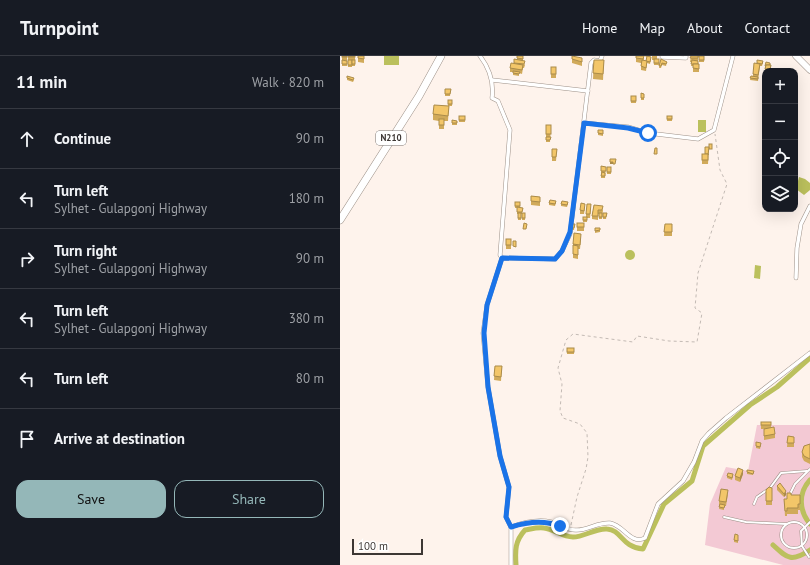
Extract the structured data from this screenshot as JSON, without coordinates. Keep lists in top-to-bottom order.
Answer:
{
  "streets": {
    "highway": ["N210"]
  },
  "scale_bar": "100 m",
  "page": {
    "header": "Turnpoint",
    "nav": [
      "Home",
      "Map",
      "About",
      "Contact"
    ],
    "heading": ["11 min", "Walk · 820 m"],
    "map_buttons": ["+", "−"],
    "list": [
      ["Continue", "90 m"],
      ["Turn left", "Sylhet - Gulapgonj Highway", "180 m"],
      ["Turn right", "Sylhet - Gulapgonj Highway", "90 m"],
      ["Turn left", "Sylhet - Gulapgonj Highway", "380 m"],
      ["Turn left", "80 m"],
      "Arrive at destination"
    ],
    "buttons": ["Save", "Share"],
    "scale": "100 m"
  }
}
